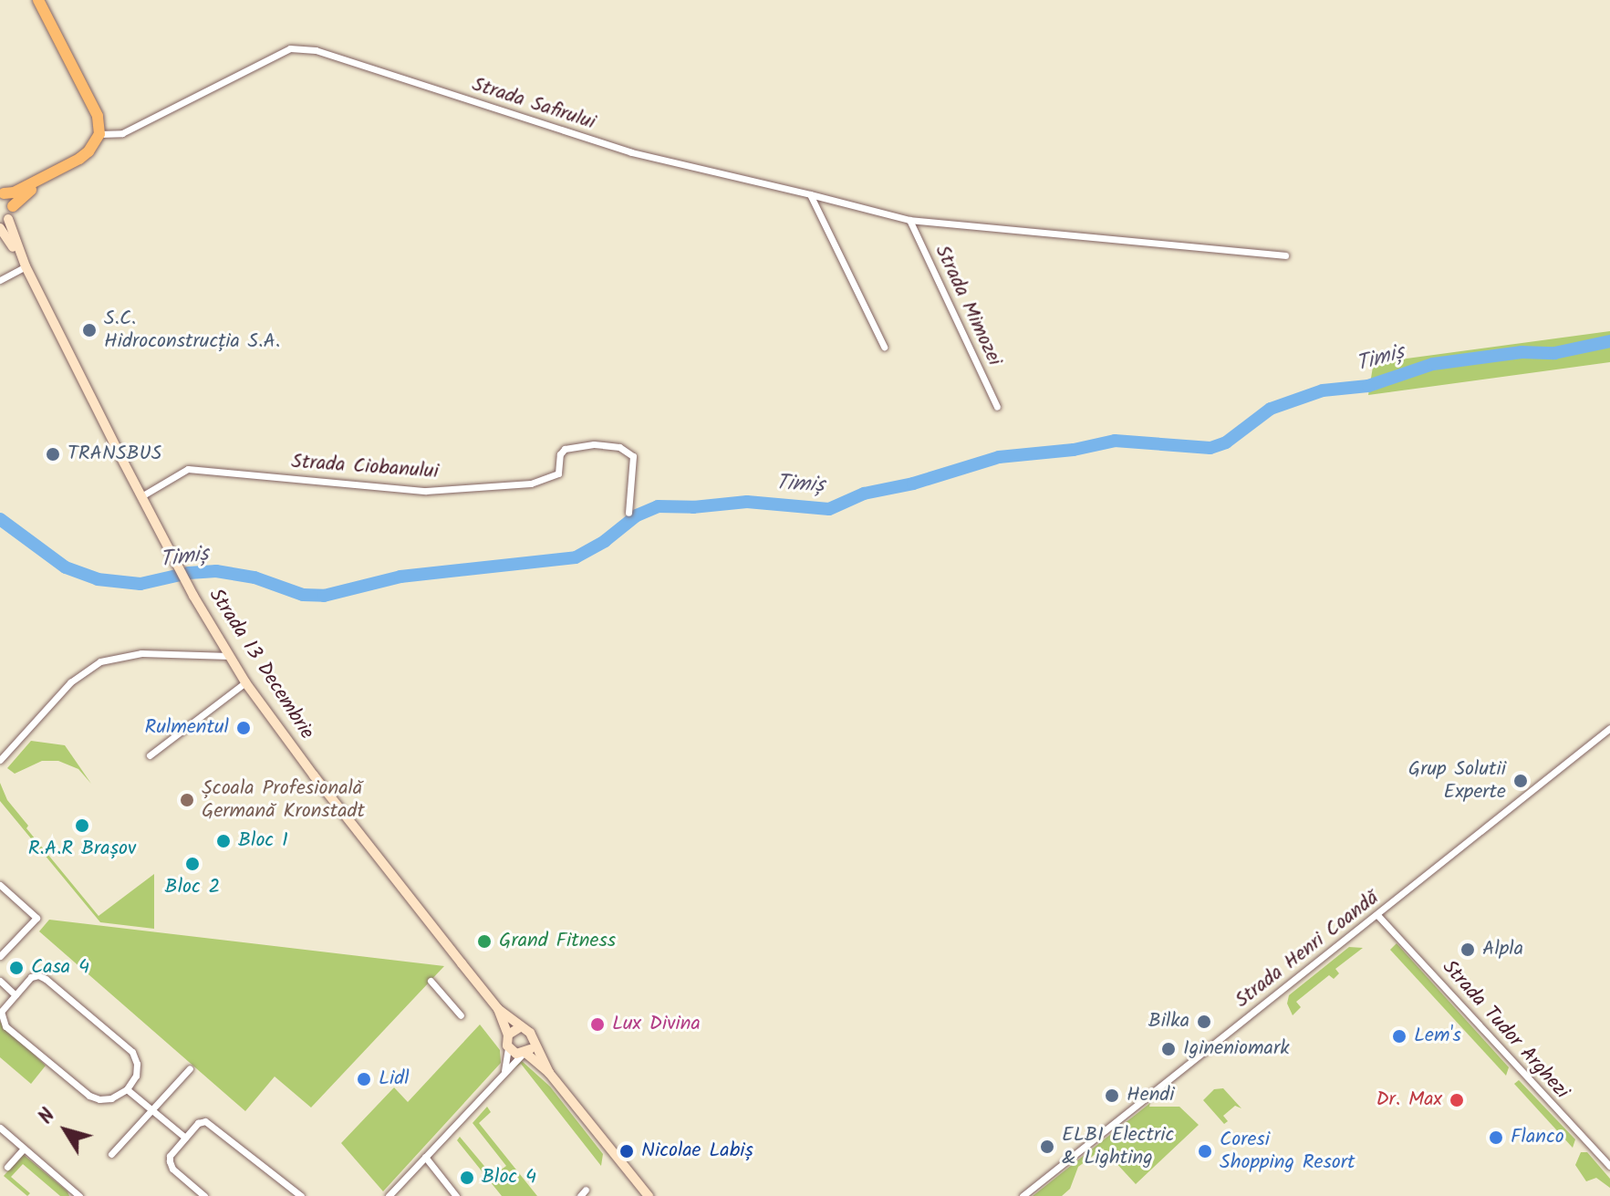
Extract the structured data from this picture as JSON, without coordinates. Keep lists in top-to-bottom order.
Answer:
{
  "streets": {
    "main road": ["Strada 13 Decembrie"],
    "street": [
      "Strada Safirului",
      "Strada Mimozei",
      "Strada Ciobanului",
      "Strada Henri Coandă",
      "Strada Tudor Arghezi"
    ]
  },
  "crossings": [
    ["Strada Safirului", "Strada Mimozei"],
    ["Strada Ciobanului", "Strada 13 Decembrie"],
    ["Strada Henri Coandă", "Strada Tudor Arghezi"]
  ],
  "water": ["Timiș"],
  "places": [
    "S.C. Hidroconstrucția S.A.",
    "TRANSBUS",
    "Rulmentul",
    "Grup Solutii Experte",
    "Școala Profesională Germană Kronstadt",
    "R.A.R Brașov",
    "Bloc 1",
    "Bloc 2",
    "Grand Fitness",
    "Alpla",
    "Casa 4",
    "Bilka",
    "Lux Divina",
    "Lem's",
    "Igineniomark",
    "Lidl",
    "Hendi",
    "Dr. Max",
    "Flanco",
    "ELBI Electric & Lighting",
    "Nicolae Labiș",
    "Coresi Shopping Resort",
    "Bloc 4"
  ],
  "north": "top left"
}
